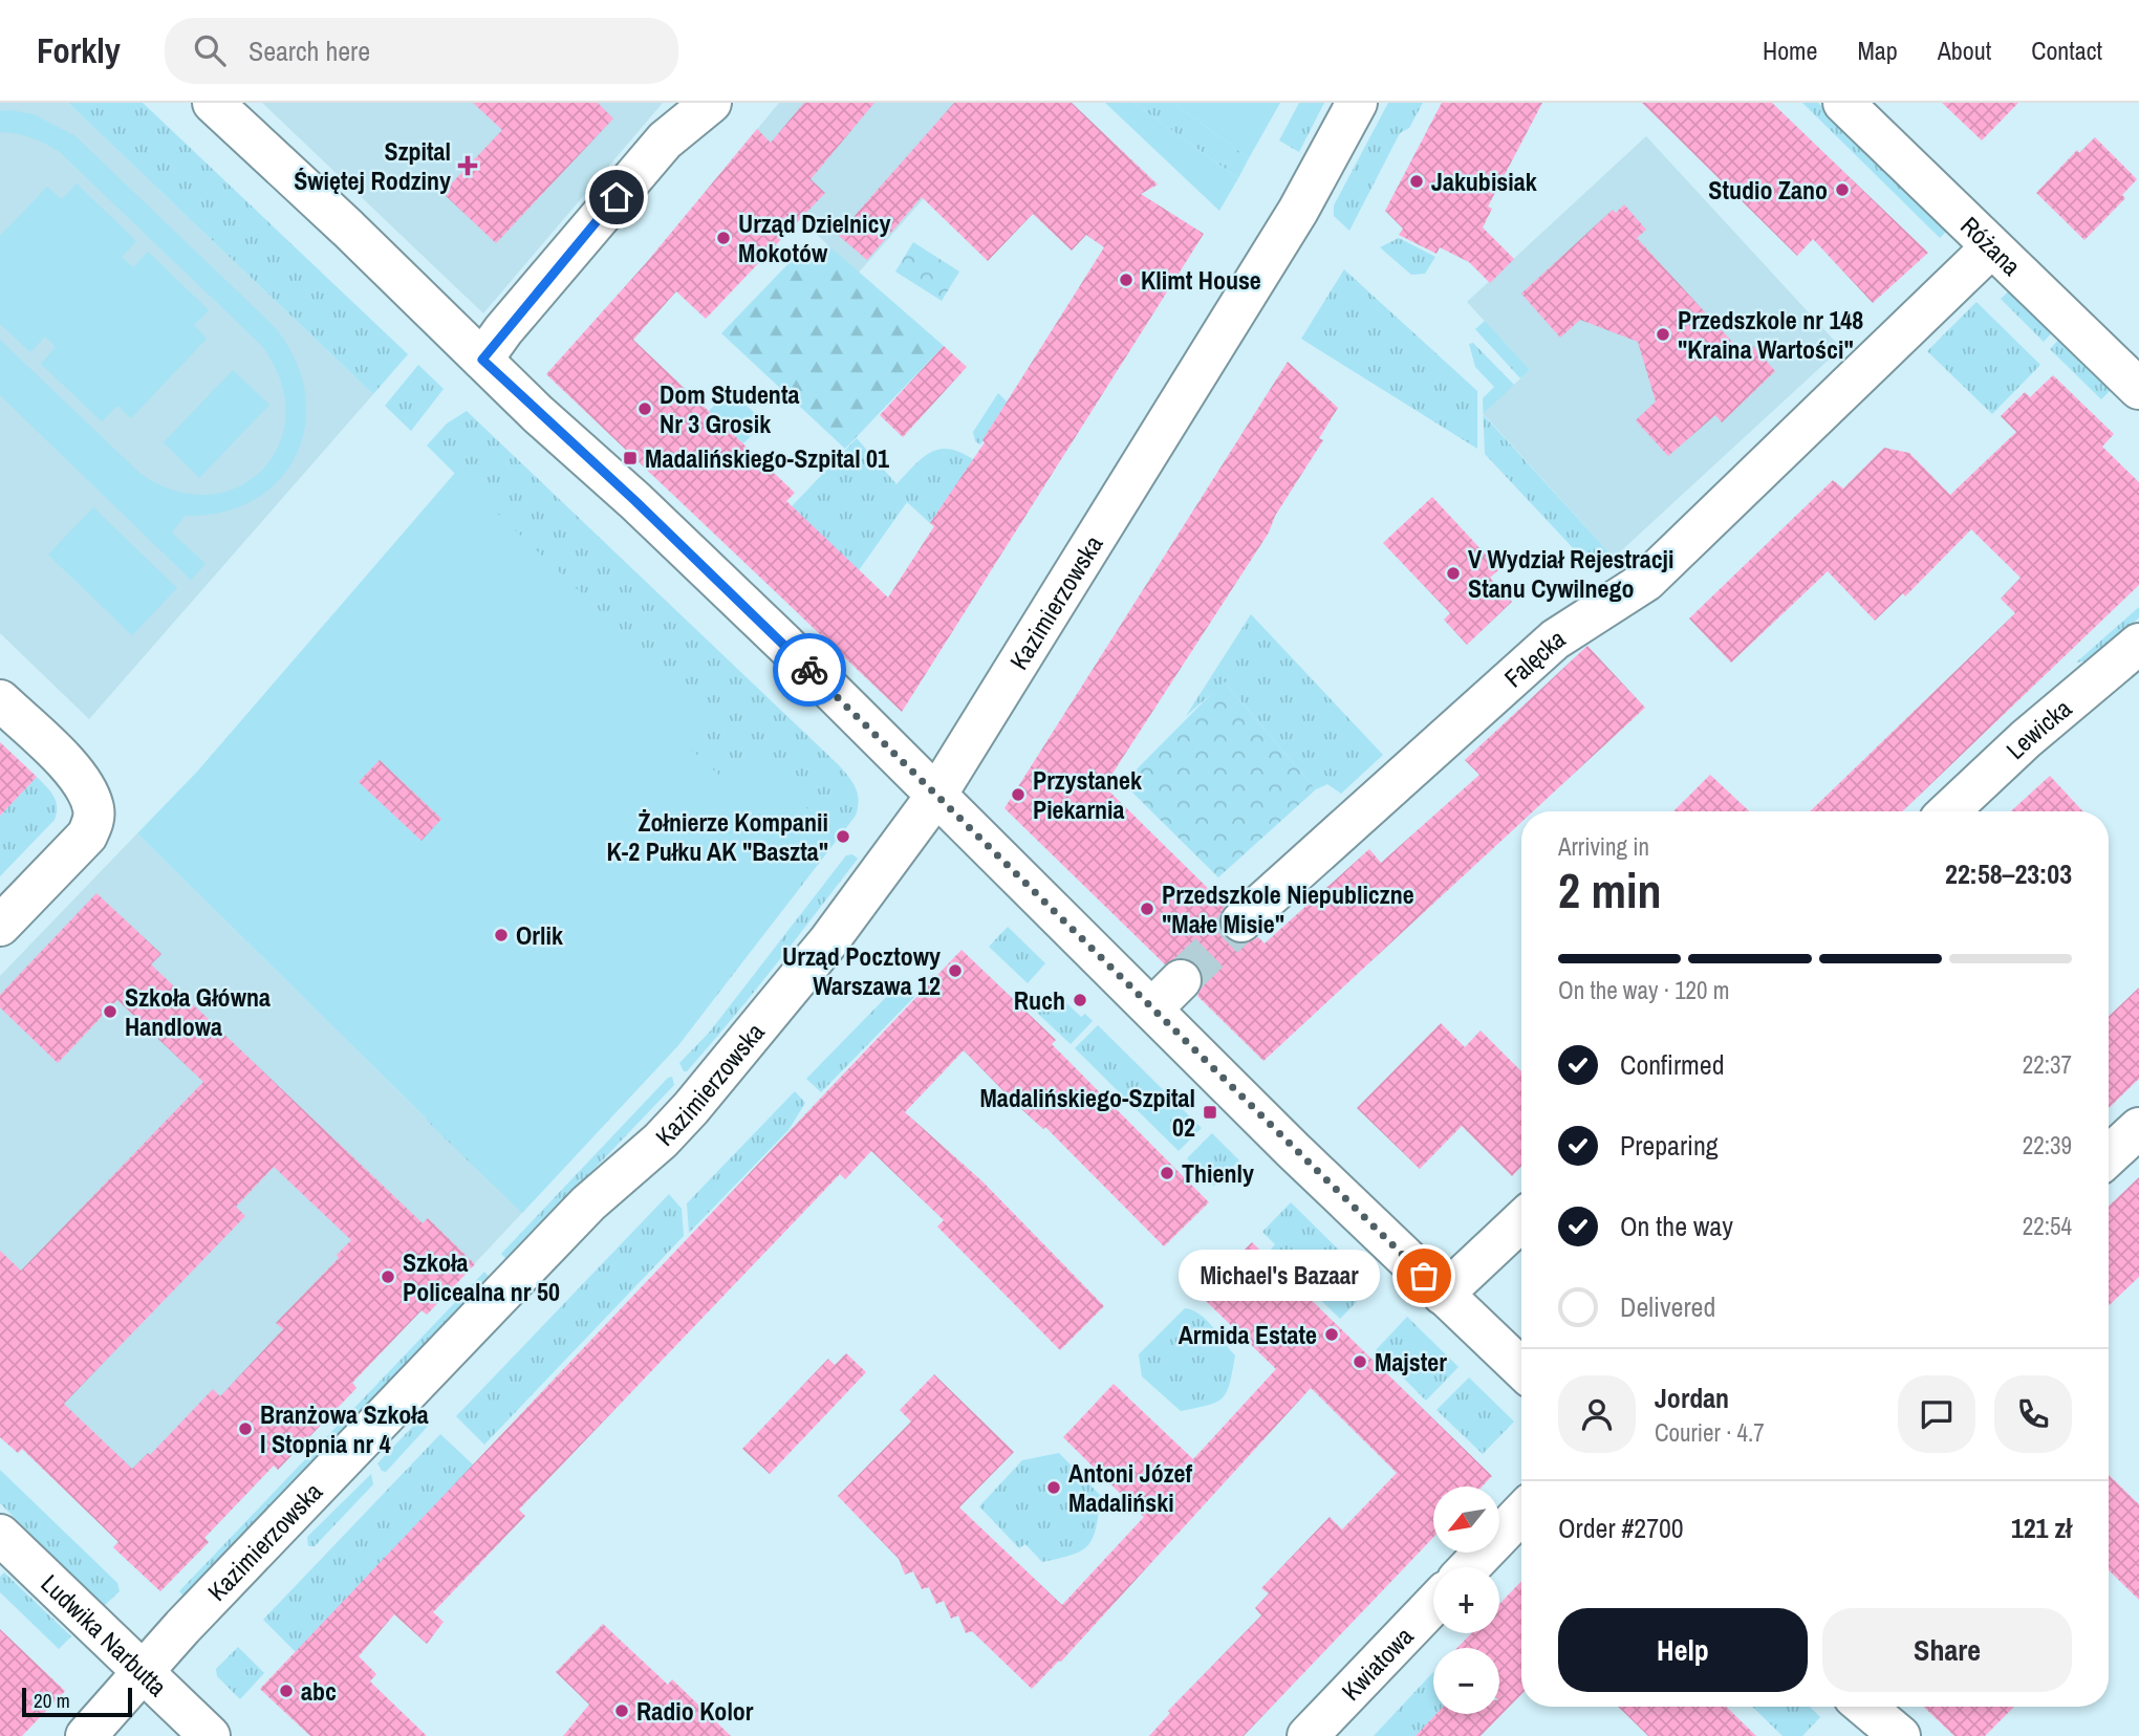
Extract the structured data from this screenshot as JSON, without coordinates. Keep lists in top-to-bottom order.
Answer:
{
  "streets": {
    "street": [
      "Różana",
      "Kazimierzowska",
      "Falęcka",
      "Lewicka",
      "Ludwika Narbutta",
      "Kwiatowa"
    ]
  },
  "crossings": [
    ["Różana", "Falęcka"],
    ["Kazimierzowska", "Ludwika Narbutta"]
  ],
  "places": {
    "health": ["Szpital Świętej Rodziny"],
    "other": [
      "Jakubisiak",
      "Studio Zano",
      "Urząd Dzielnicy Mokotów",
      "Klimt House",
      "Przedszkole nr 148 \"Kraina Wartości\"",
      "Dom Studenta Nr 3 Grosik",
      "V Wydział Rejestracji Stanu Cywilnego",
      "Przystanek Piekarnia",
      "Żołnierze Kompanii K-2 Pułku AK \"Baszta\"",
      "Przedszkole Niepubliczne \"Małe Misie\"",
      "Orlik",
      "Urząd Pocztowy Warszawa 12",
      "Ruch",
      "Szkoła Główna Handlowa",
      "Thienly",
      "Michael's Bazaar",
      "Szkoła Policealna nr 50",
      "Armida Estate",
      "Majster",
      "Branżowa Szkoła I Stopnia nr 4",
      "Antoni Józef Madaliński",
      "abc",
      "Radio Kolor"
    ],
    "transit": ["Madalińskiego-Szpital 01", "Madalińskiego-Szpital 02"]
  },
  "scale_bar": "20 m",
  "north": "bottom left",
  "page": {
    "header": "Forkly",
    "search": "Search here",
    "nav": [
      "Home",
      "Map",
      "About",
      "Contact"
    ],
    "heading": ["2 min", "Arriving in", "22:58–23:03"],
    "panel": [
      "Jordan",
      "Courier · 4.7",
      "Order #2700",
      "121 zł"
    ],
    "bar": "On the way · 120 m",
    "list": [
      ["Confirmed", "22:37"],
      ["Preparing", "22:39"],
      ["On the way", "22:54"],
      "Delivered"
    ],
    "bubble": "Michael's Bazaar",
    "map_buttons": ["+", "−"],
    "buttons": ["Help", "Share"],
    "scale": "20 m"
  }
}
